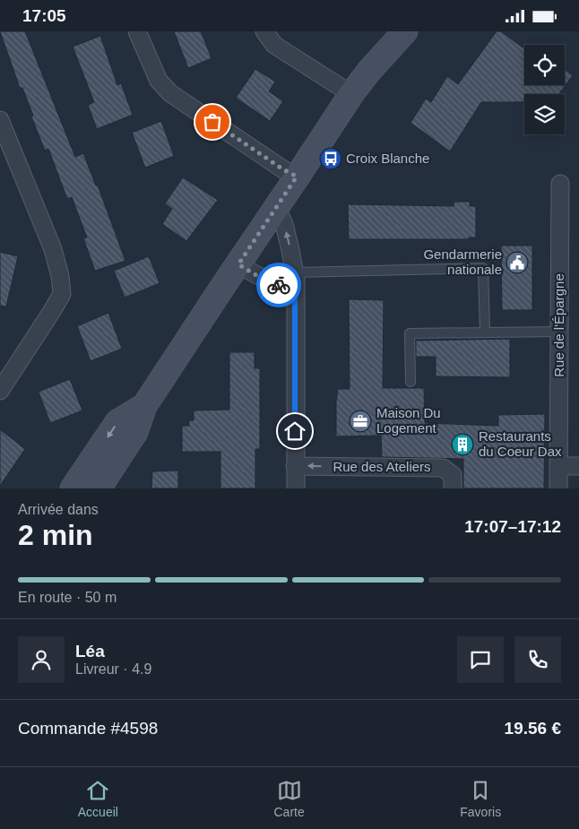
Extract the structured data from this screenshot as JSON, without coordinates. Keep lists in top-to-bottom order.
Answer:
{
  "streets": {
    "street": ["Rue de l'Épargne", "Rue des Ateliers"]
  },
  "one_way": ["Rue des Ateliers"],
  "places": {
    "bus stop": ["Croix Blanche"],
    "public building": ["Gendarmerie nationale"],
    "office": ["Maison Du Logement"],
    "building": ["Restaurants du Coeur Dax"]
  },
  "page": {
    "status": "17:05",
    "heading": ["2 min", "Arrivée dans", "17:07–17:12"],
    "panel": [
      "Léa",
      "Livreur · 4.9",
      "Commande #4598",
      "19.56 €"
    ],
    "bar": "En route · 50 m",
    "tabs": ["Accueil", "Carte", "Favoris"]
  }
}
